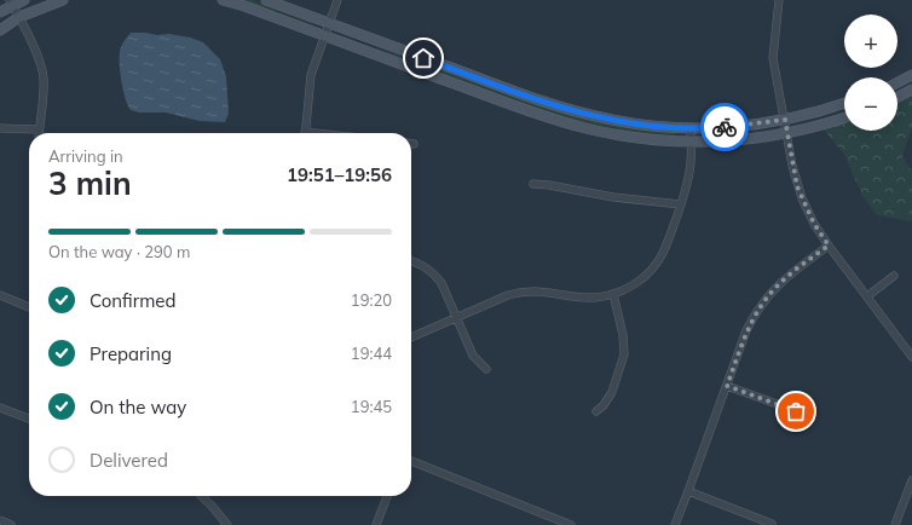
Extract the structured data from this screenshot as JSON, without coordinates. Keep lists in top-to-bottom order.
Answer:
{
  "page": {
    "map_buttons": ["+", "−"],
    "heading": ["3 min", "Arriving in", "19:51–19:56"],
    "bar": "On the way · 290 m",
    "list": [
      ["Confirmed", "19:20"],
      ["Preparing", "19:44"],
      ["On the way", "19:45"],
      "Delivered"
    ]
  }
}
